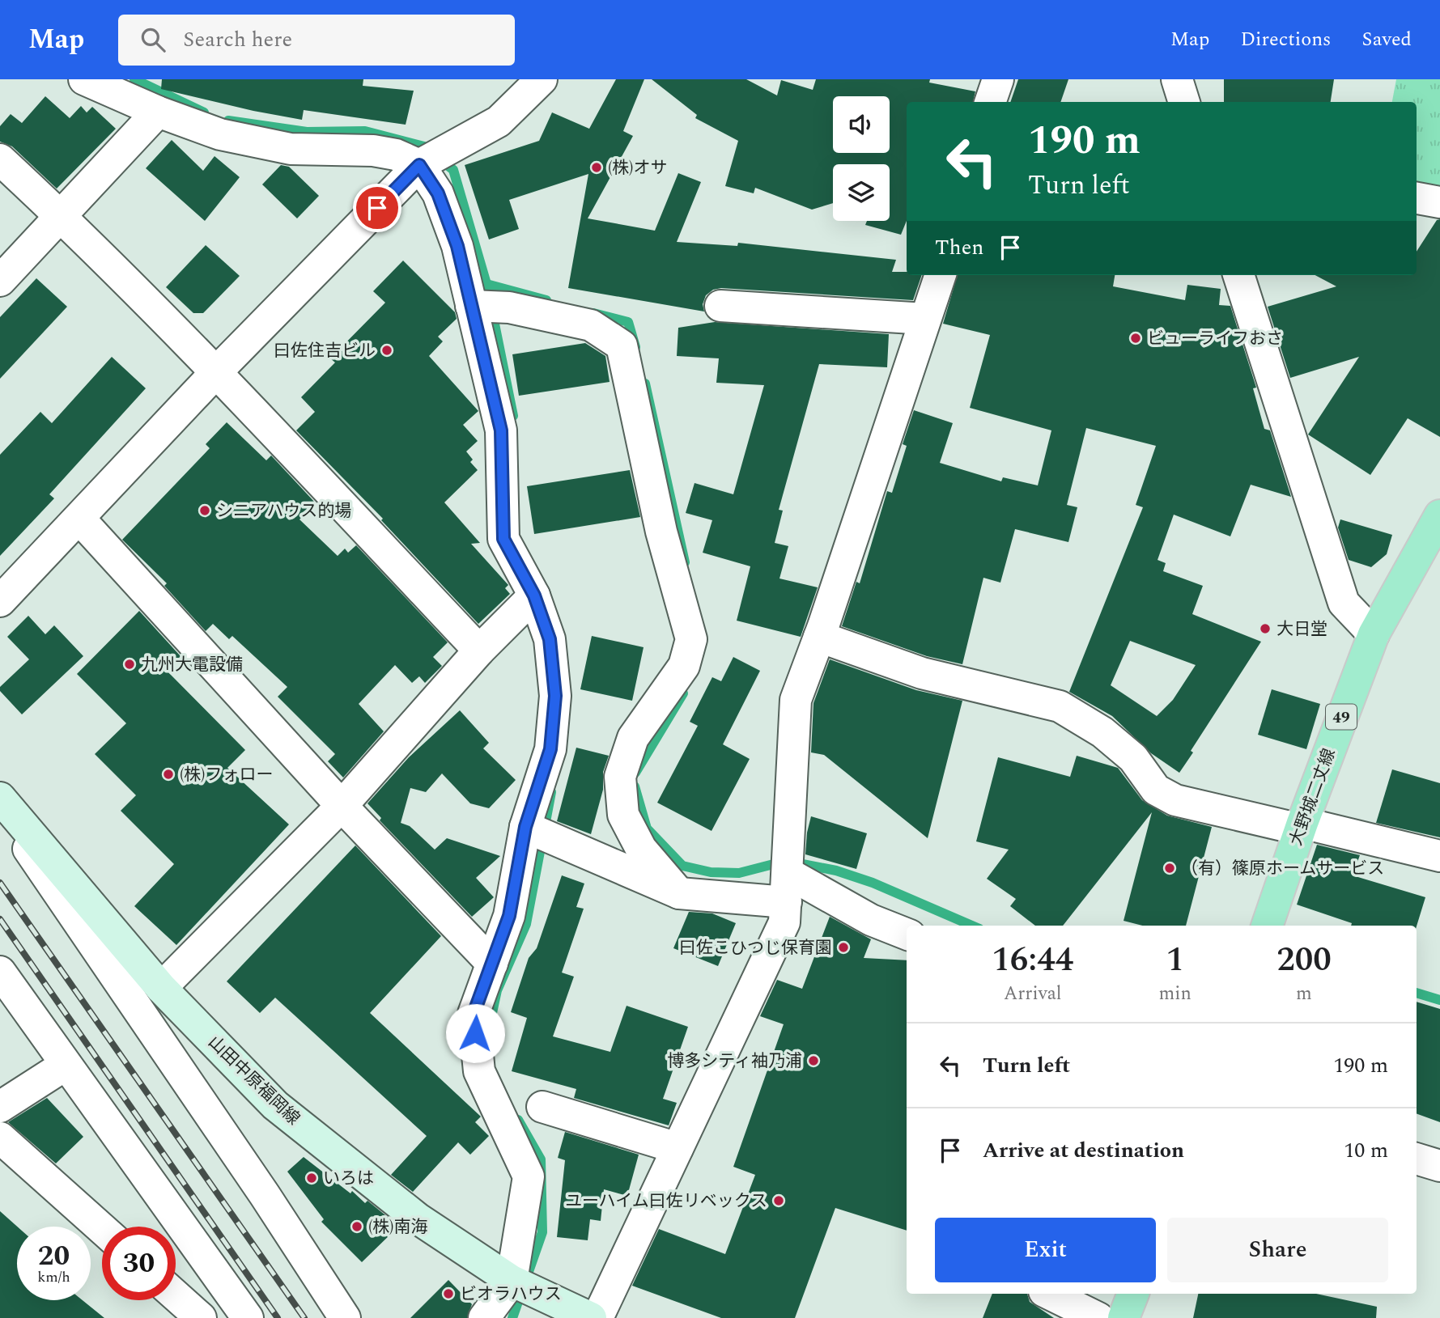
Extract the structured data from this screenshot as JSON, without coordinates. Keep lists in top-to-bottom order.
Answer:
{
  "streets": {
    "main road": ["49", "大野城二丈線", "山田中原福岡線"]
  },
  "places": [
    "(株)オサ",
    "ビューライフおさ",
    "曰佐住吉ビル",
    "シニアハウス的場",
    "大日堂",
    "九州大電設備",
    "(株)フォロー",
    "（有）篠原ホームサービス",
    "曰佐こひつじ保育園",
    "博多シティ袖乃浦",
    "いろは",
    "ユーハイム曰佐リベックス",
    "(株)南海",
    "ビオラハウス"
  ],
  "page": {
    "header": "Map",
    "search": "Search here",
    "nav": ["Map", "Directions", "Saved"],
    "turn": ["190 m", "Turn left"],
    "then": "Then",
    "eta": [
      "16:44",
      "Arrival",
      "1",
      "min",
      "200",
      "m"
    ],
    "list": [
      {
        "name": "Turn left",
        "value": "190 m"
      },
      {
        "name": "Arrive at destination",
        "value": "10 m"
      }
    ],
    "buttons": ["Exit", "Share"],
    "speed": "20 km/h",
    "limit": "30"
  }
}
